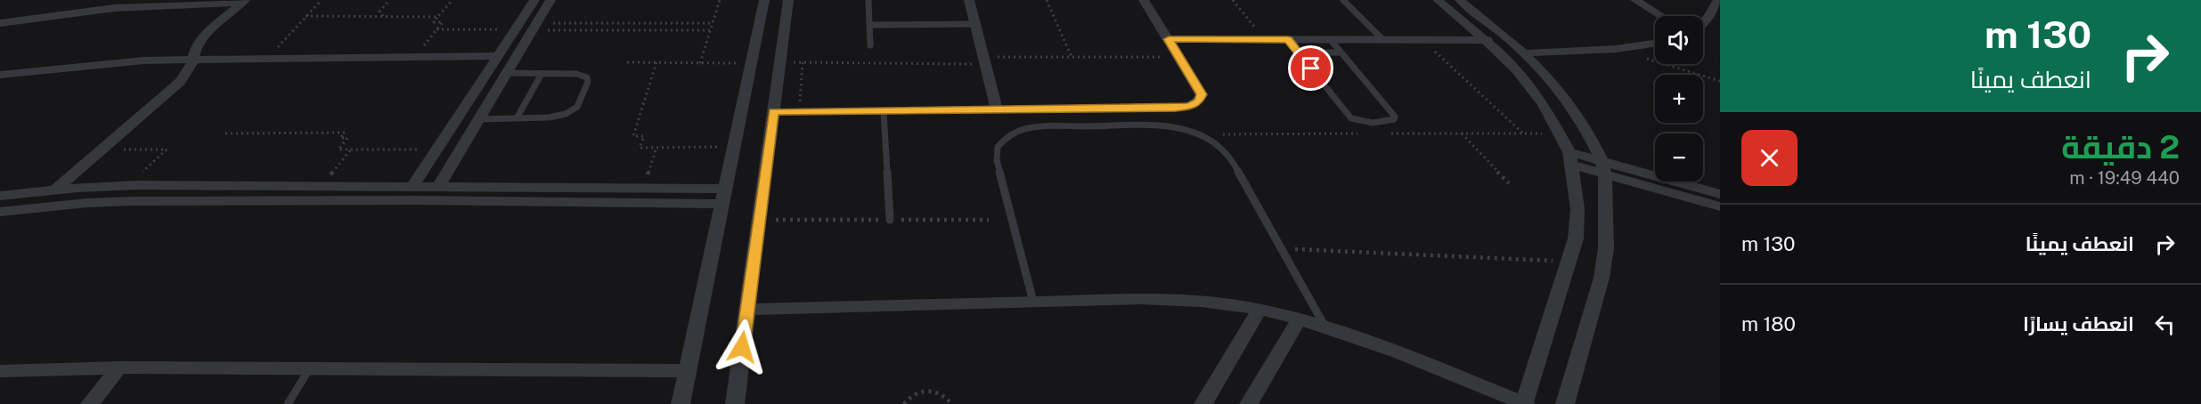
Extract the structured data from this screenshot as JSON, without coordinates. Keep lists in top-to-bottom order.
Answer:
{
  "page": {
    "turn": ["130 m", "انعطف يمينًا"],
    "map_buttons": ["+", "−"],
    "heading": ["2 دقيقة", "440 m · 19:49"],
    "list": [
      {
        "name": "انعطف يمينًا",
        "value": "130 m"
      },
      {
        "name": "انعطف يسارًا",
        "value": "180 m"
      }
    ]
  }
}
